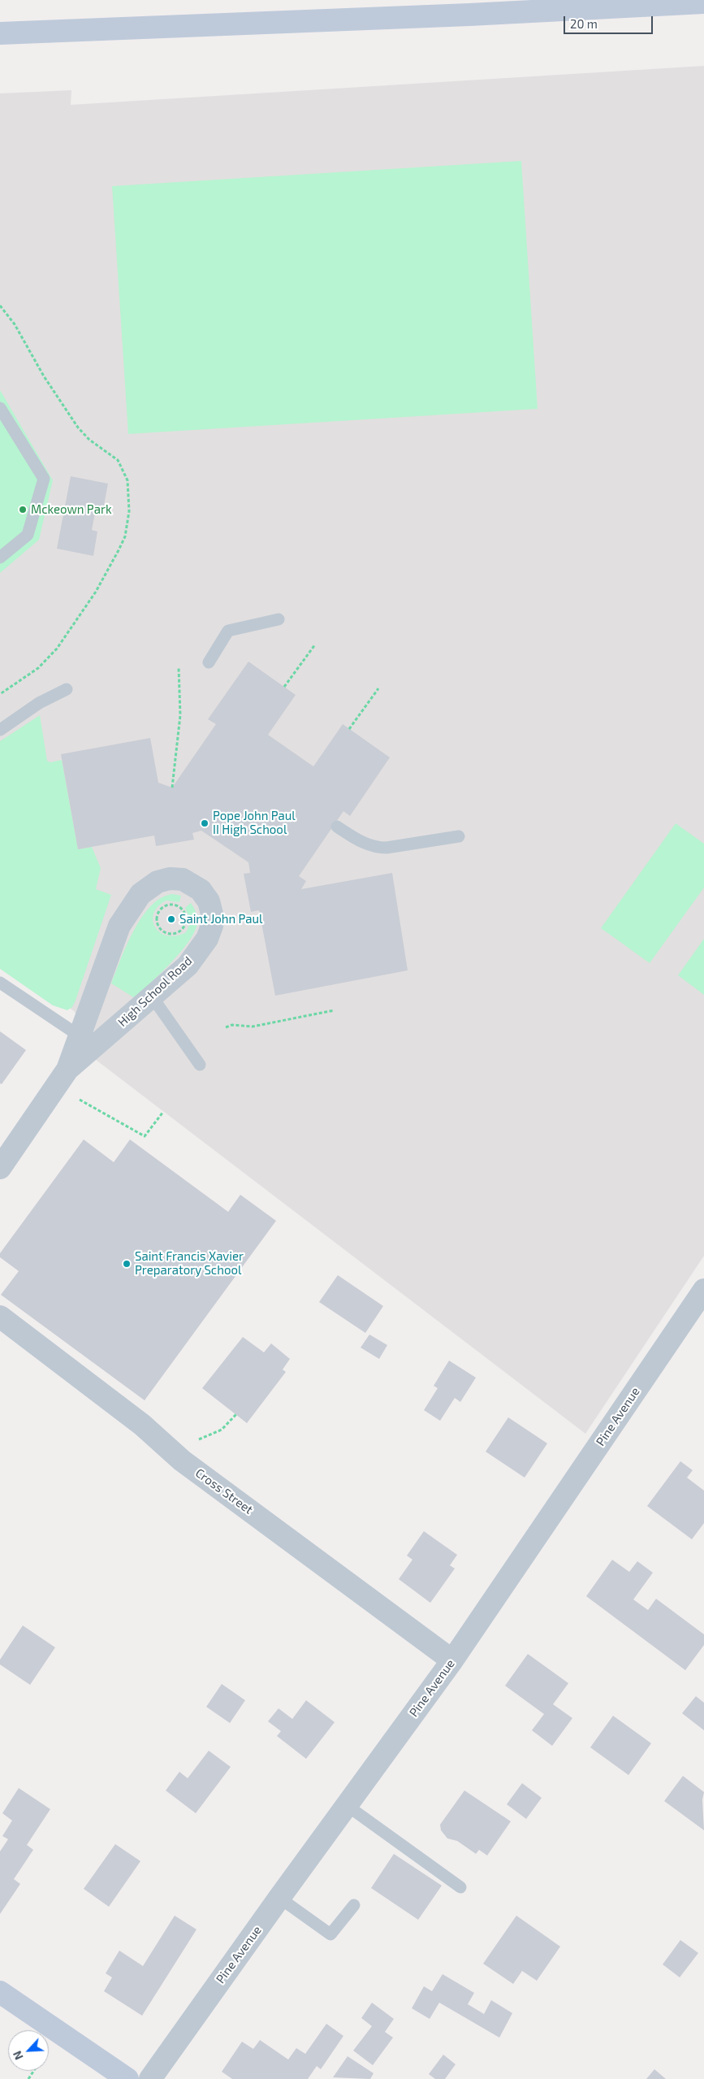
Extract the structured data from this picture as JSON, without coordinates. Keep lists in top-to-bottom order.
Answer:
{
  "streets": {
    "street": ["High School Road", "Pine Avenue", "Cross Street"]
  },
  "crossings": [
    ["Pine Avenue", "Cross Street"]
  ],
  "places": [
    "Mckeown Park",
    "Pope John Paul II High School",
    "Saint John Paul",
    "Saint Francis Xavier Preparatory School"
  ],
  "scale_bar": "20 m",
  "north": "bottom left"
}
